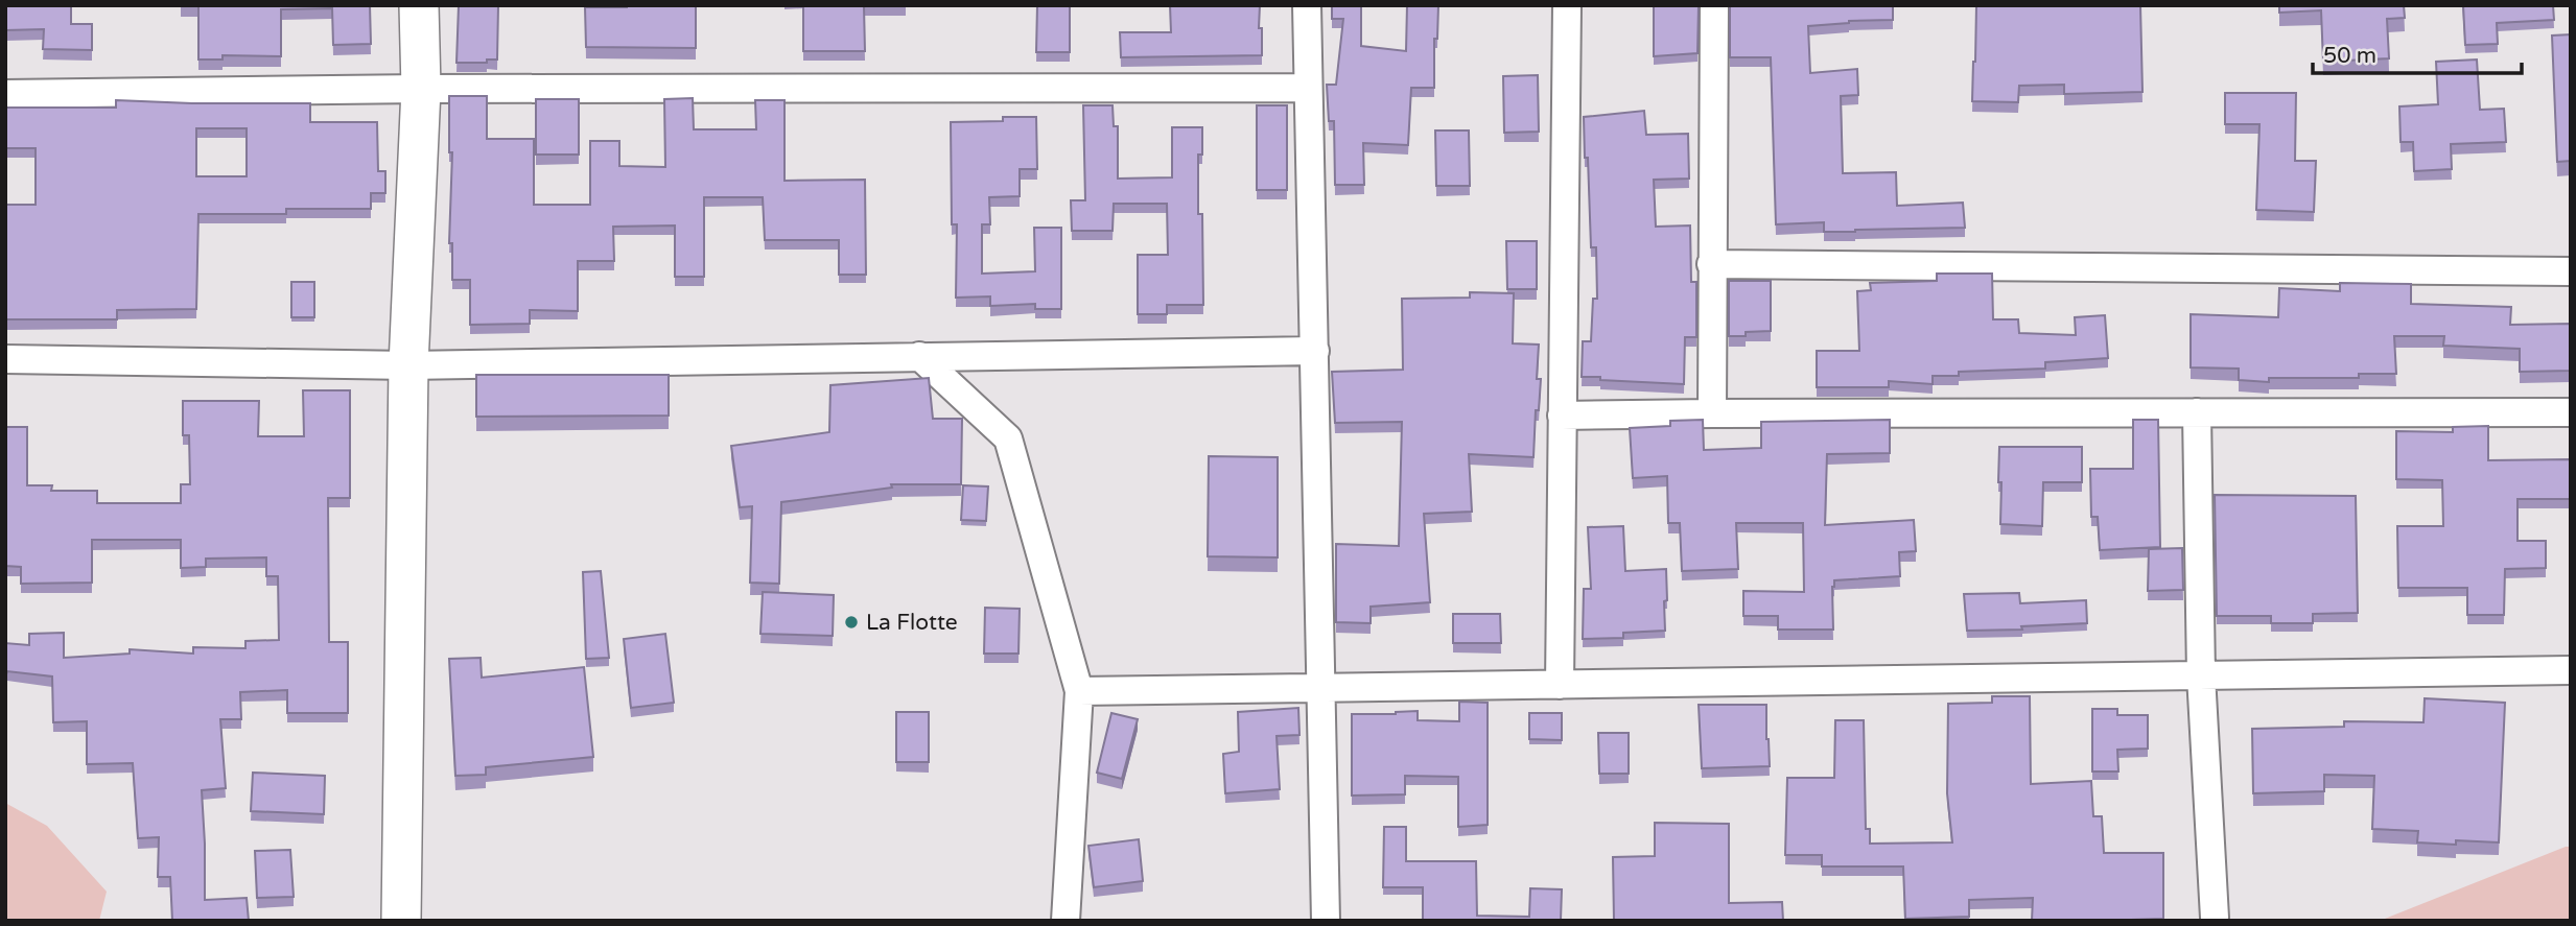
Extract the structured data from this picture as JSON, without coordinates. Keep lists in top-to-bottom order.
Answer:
{
  "places": ["La Flotte"],
  "scale_bar": "50 m"
}
